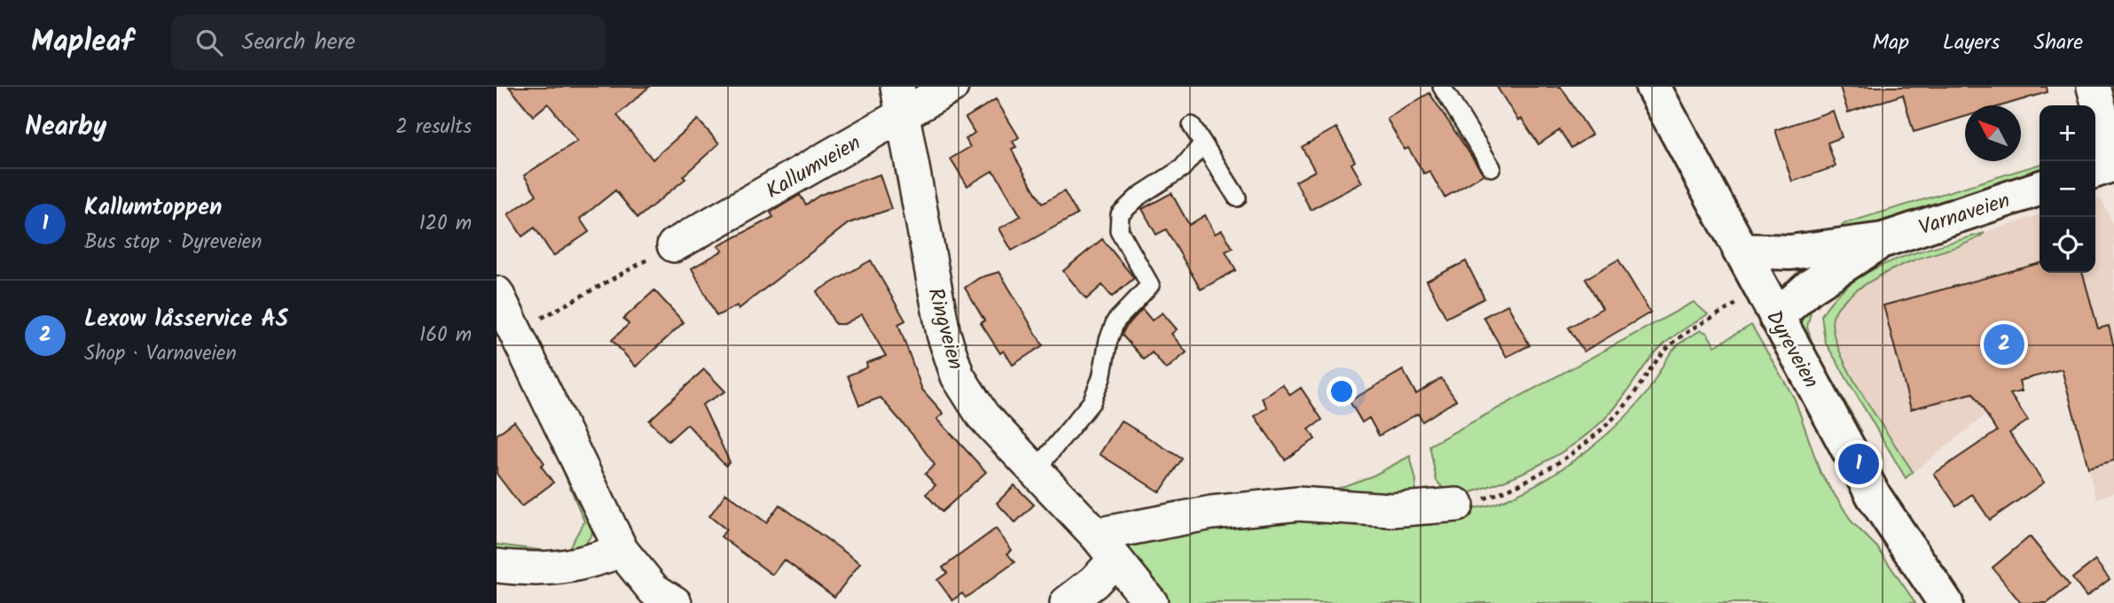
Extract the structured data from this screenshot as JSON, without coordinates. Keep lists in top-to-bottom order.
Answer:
{
  "streets": {
    "main road": ["Varnaveien", "Dyreveien"],
    "street": ["Kallumveien", "Ringveien"]
  },
  "crossings": [
    ["Kallumveien", "Ringveien"]
  ],
  "north": "top left",
  "page": {
    "header": "Mapleaf",
    "search": "Search here",
    "nav": ["Map", "Layers", "Share"],
    "heading": ["Nearby", "2 results"],
    "map_buttons": ["+", "−"],
    "list": [
      {
        "mark": "1",
        "name": "Kallumtoppen",
        "note": "Bus stop · Dyreveien",
        "value": "120 m"
      },
      {
        "mark": "2",
        "name": "Lexow låsservice AS",
        "note": "Shop · Varnaveien",
        "value": "160 m"
      }
    ],
    "pins": ["2", "1"]
  }
}
